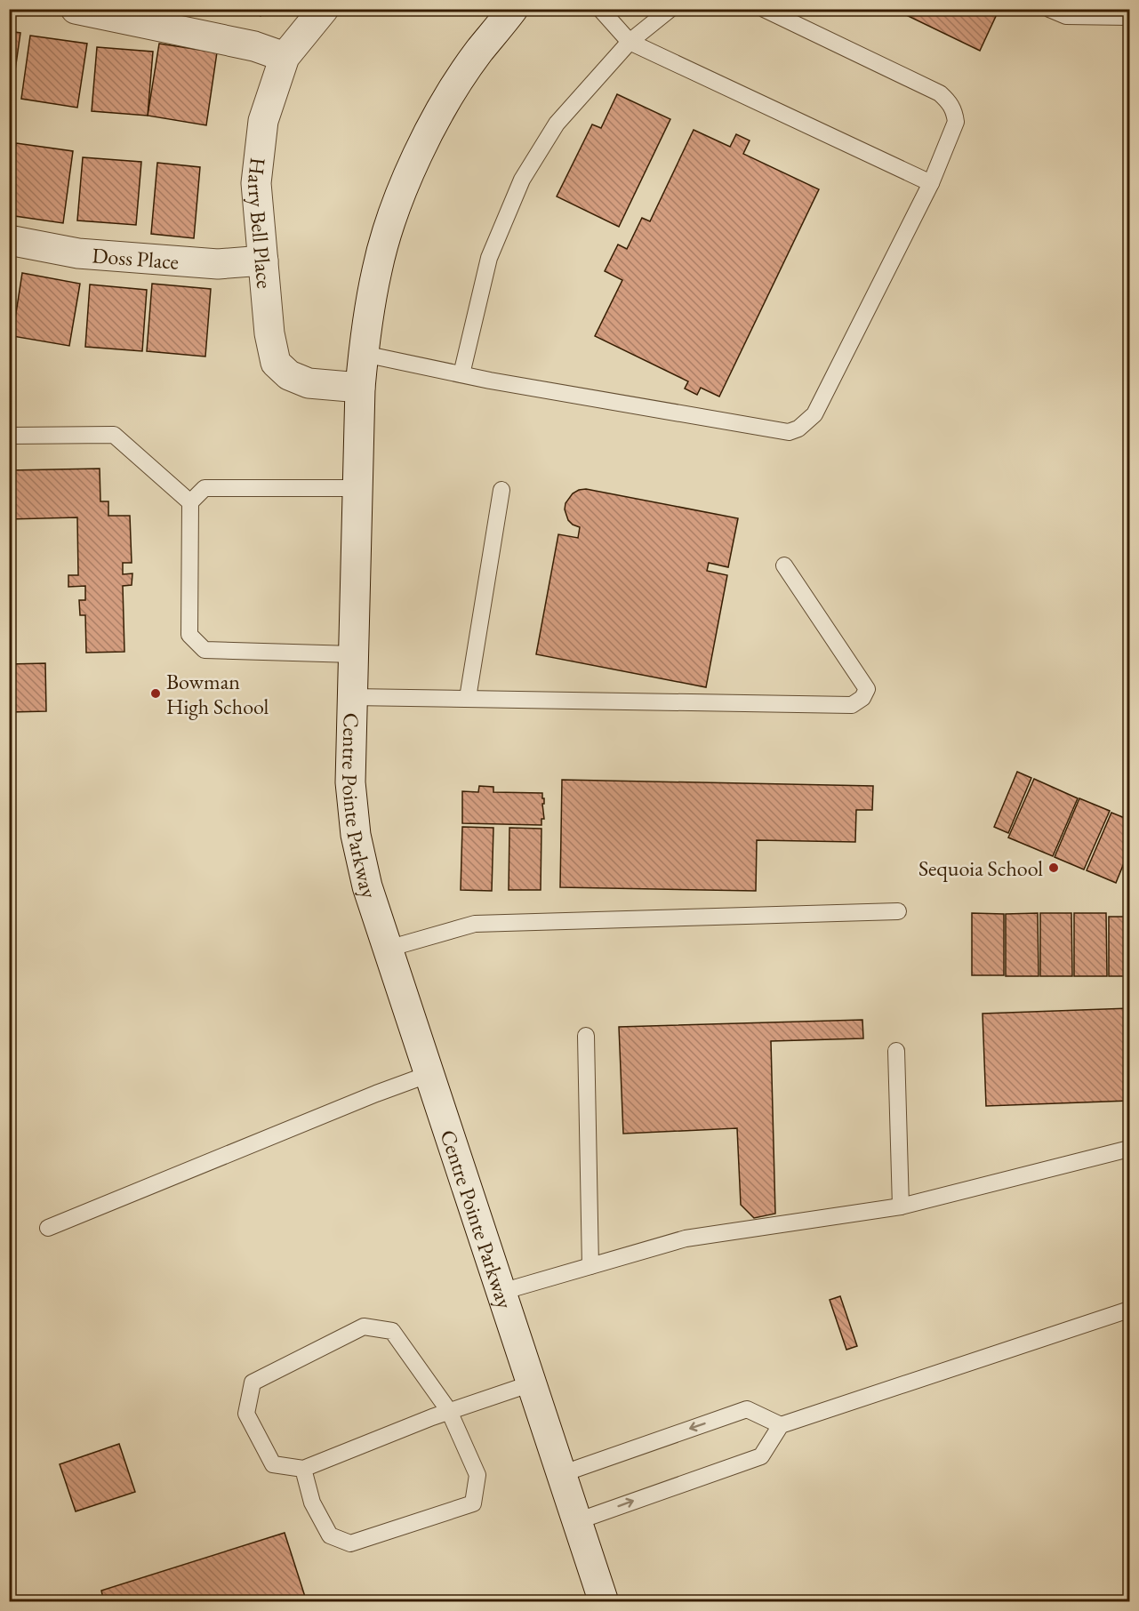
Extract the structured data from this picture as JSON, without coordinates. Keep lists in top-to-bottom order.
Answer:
{
  "streets": {
    "street": ["Harry Bell Place", "Doss Place", "Centre Pointe Parkway"]
  },
  "crossings": [
    ["Harry Bell Place", "Doss Place"],
    ["Harry Bell Place", "Centre Pointe Parkway"]
  ],
  "places": ["Bowman High School", "Sequoia School"]
}
